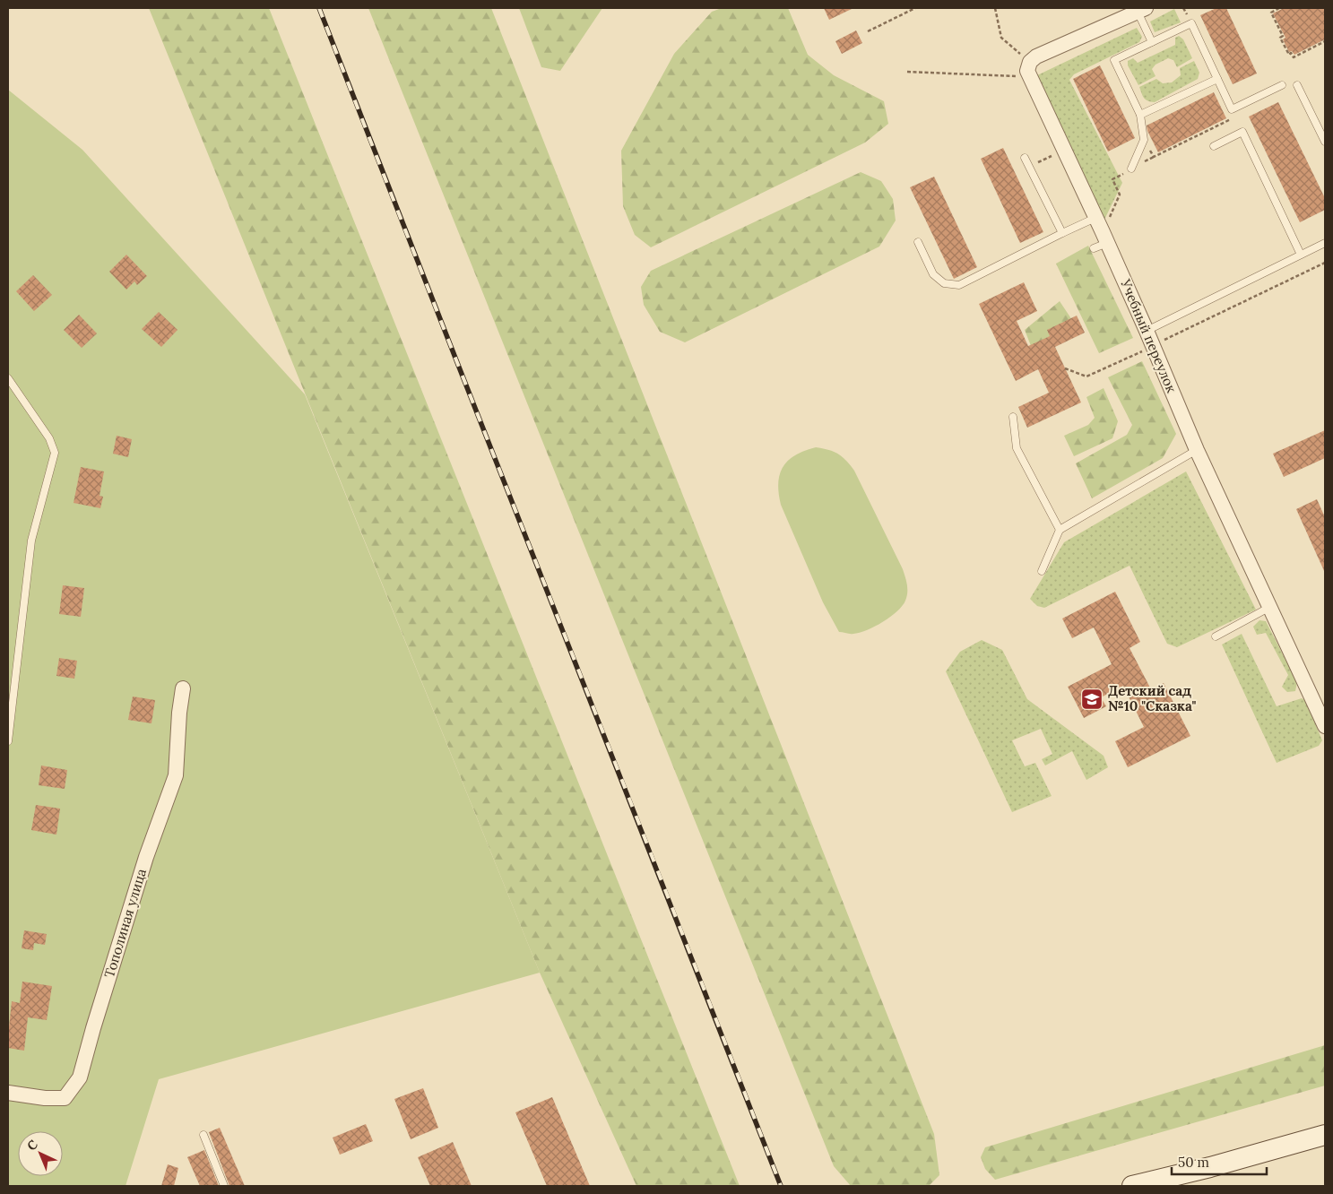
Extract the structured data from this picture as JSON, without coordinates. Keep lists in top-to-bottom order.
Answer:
{
  "streets": {
    "street": ["Учебный переулок", "Тополиная улица"]
  },
  "places": {
    "school or university": ["Детский сад №10 \"Сказка\""]
  },
  "scale_bar": "50 m",
  "north": "top left"
}
